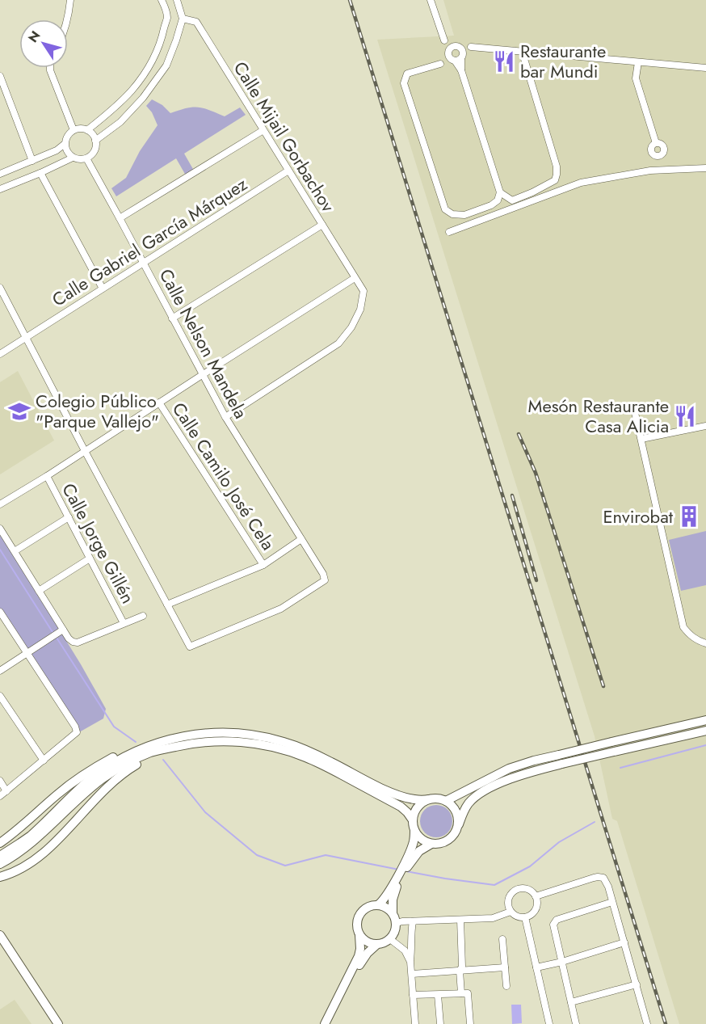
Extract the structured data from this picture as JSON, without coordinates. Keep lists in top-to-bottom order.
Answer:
{
  "streets": {
    "street": [
      "Calle Mijail Gorbachov",
      "Calle Gabriel García Márquez",
      "Calle Nelson Mandela",
      "Calle Camilo José Cela",
      "Calle Jorge Gillén"
    ]
  },
  "crossings": [
    ["Calle Mijail Gorbachov", "Calle Gabriel García Márquez"],
    ["Calle Mijail Gorbachov", "Calle Nelson Mandela"],
    ["Calle Gabriel García Márquez", "Calle Nelson Mandela"]
  ],
  "places": {
    "restaurant": ["Restaurante bar Mundi", "Mesón Restaurante Casa Alicia"],
    "school or university": ["Colegio Público \"Parque Vallejo\""],
    "building": ["Envirobat"]
  },
  "north": "top left"
}
